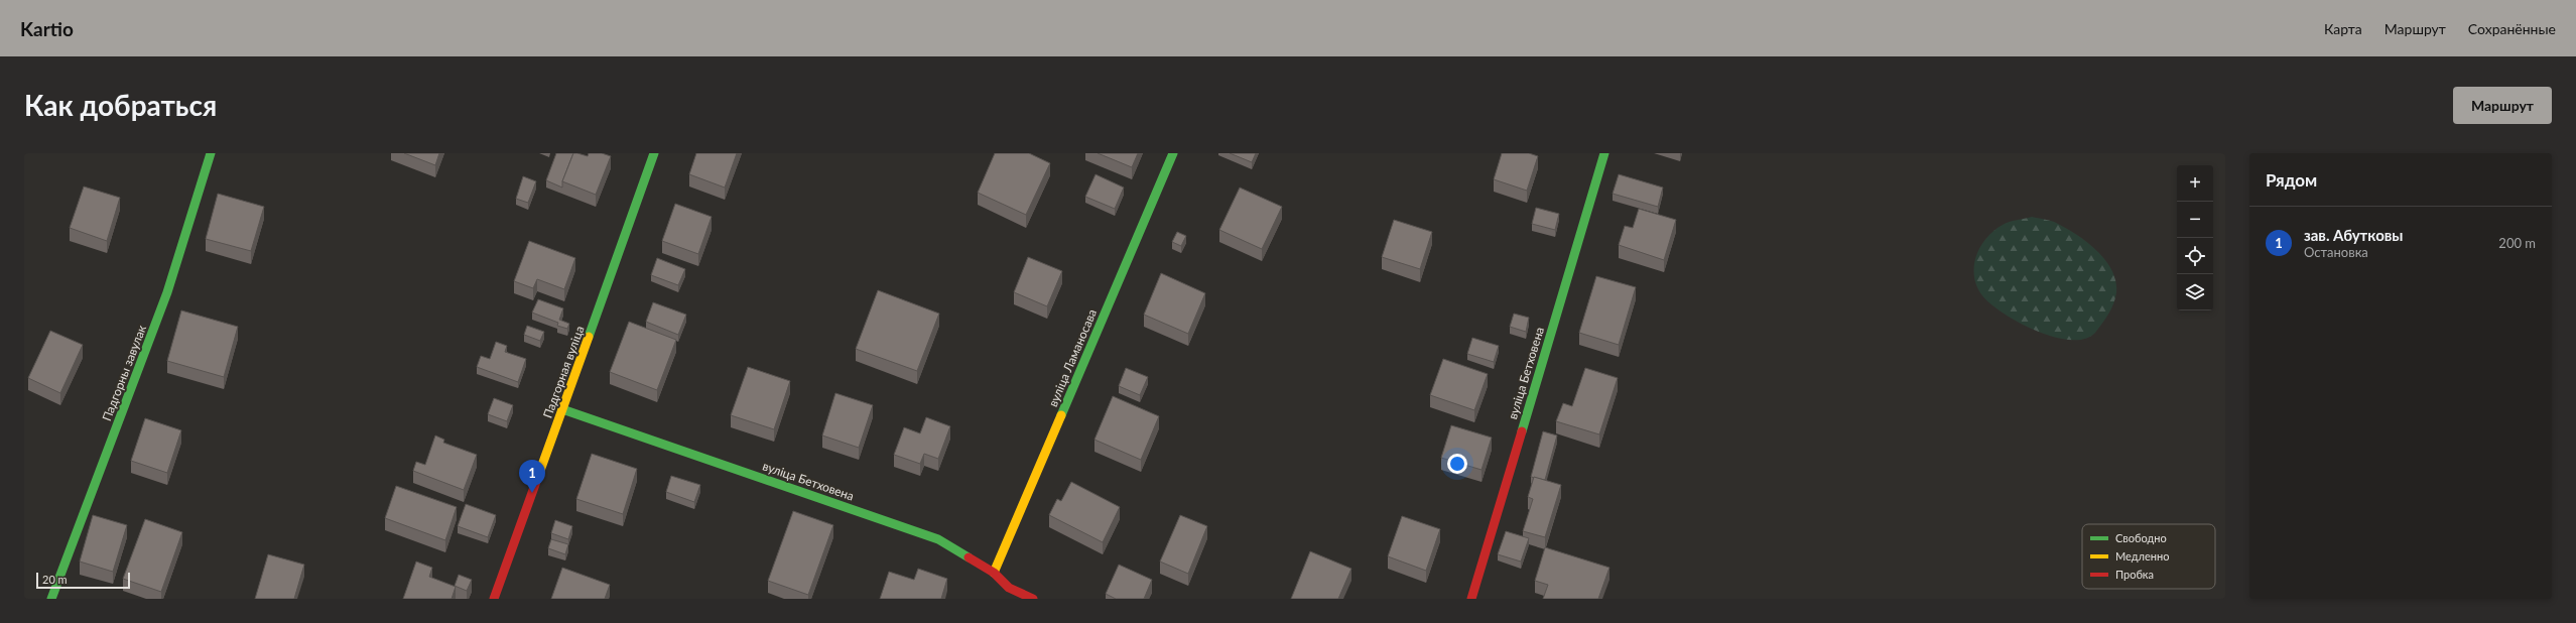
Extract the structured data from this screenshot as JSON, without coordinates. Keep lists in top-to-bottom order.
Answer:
{
  "streets": {
    "street": [
      "вуліца Ламаносава",
      "Падгорная вуліца",
      "Падгорны завулак",
      "вуліца Бетховена"
    ]
  },
  "crossings": [
    ["вуліца Ламаносава", "вуліца Бетховена"],
    ["Падгорная вуліца", "вуліца Бетховена"]
  ],
  "legend": ["Свободно", "Медленно", "Пробка"],
  "scale_bar": "20 m",
  "page": {
    "header": "Kartio",
    "nav": ["Карта", "Маршрут", "Сохранённые"],
    "buttons": "Маршрут",
    "title": "Как добраться",
    "heading": "Рядом",
    "map_buttons": ["+", "−"],
    "list": [
      {
        "mark": "1",
        "name": "зав. Абутковы",
        "note": "Остановка",
        "value": "200 m"
      }
    ],
    "pins": "1",
    "scale": "20 m"
  }
}
